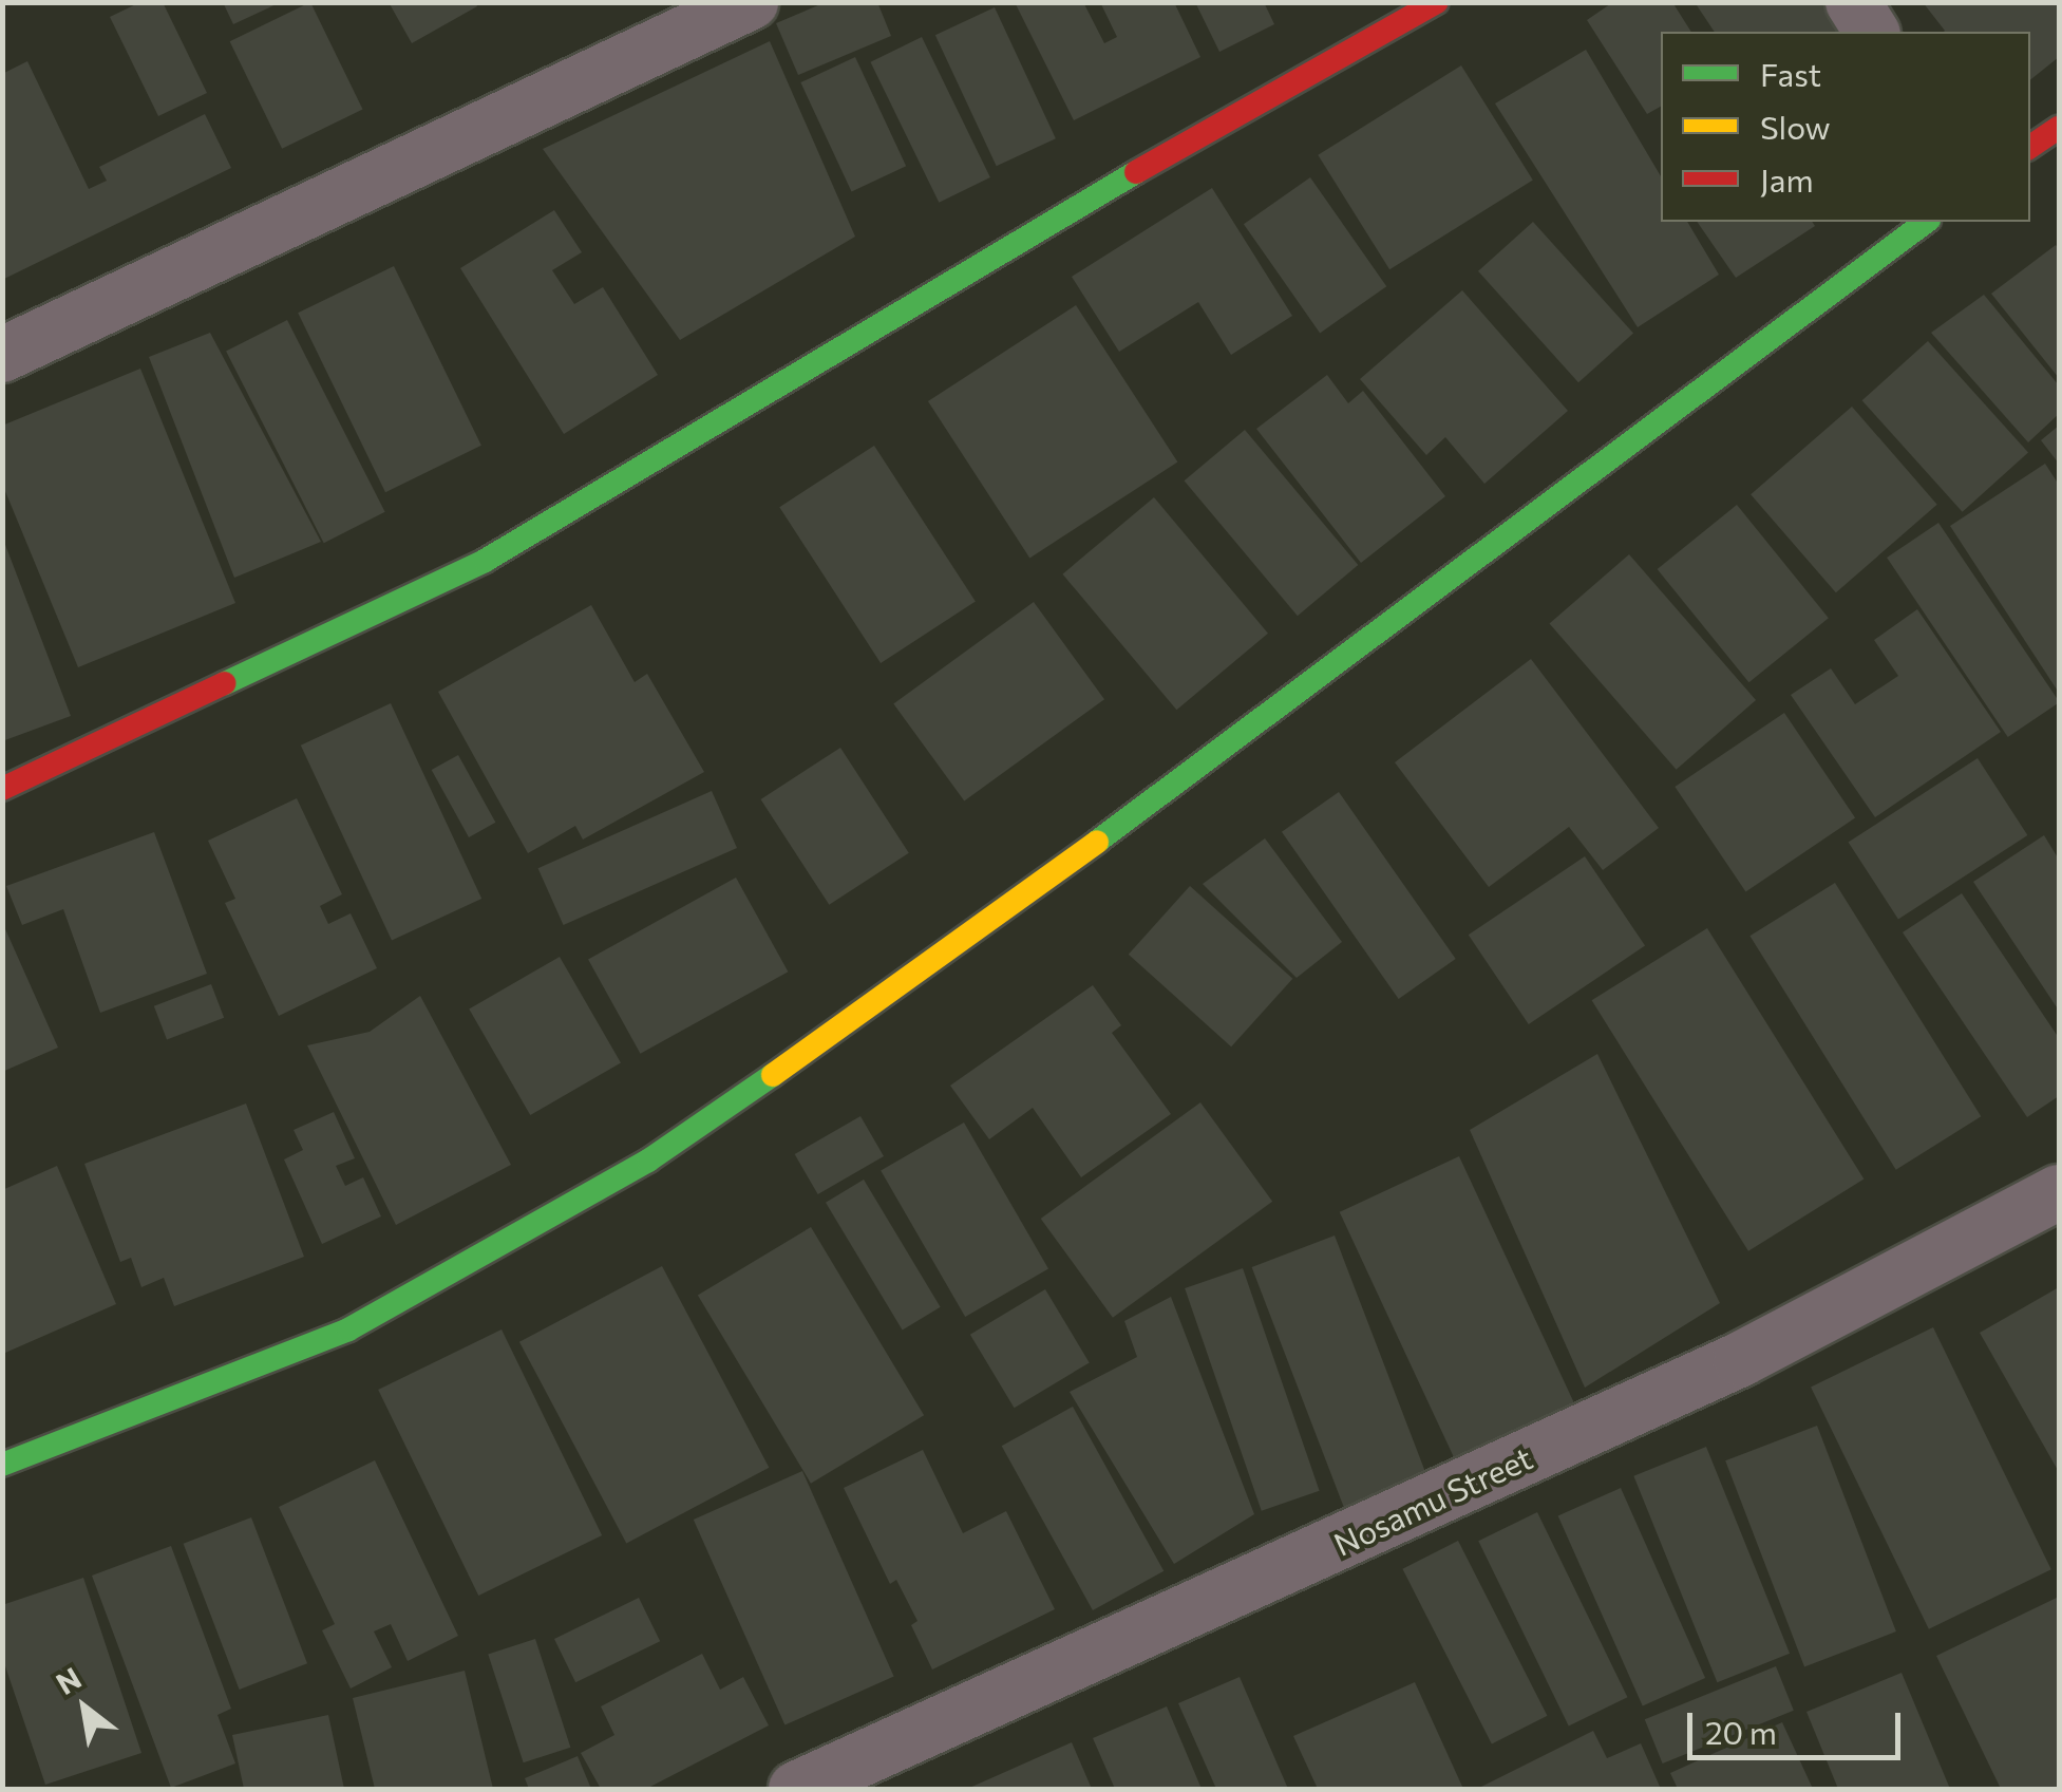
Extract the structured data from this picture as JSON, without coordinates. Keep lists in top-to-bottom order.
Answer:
{
  "streets": {
    "street": ["Nosamu Street"]
  },
  "legend": ["Fast", "Slow", "Jam"],
  "scale_bar": "20 m",
  "north": "top left"
}
